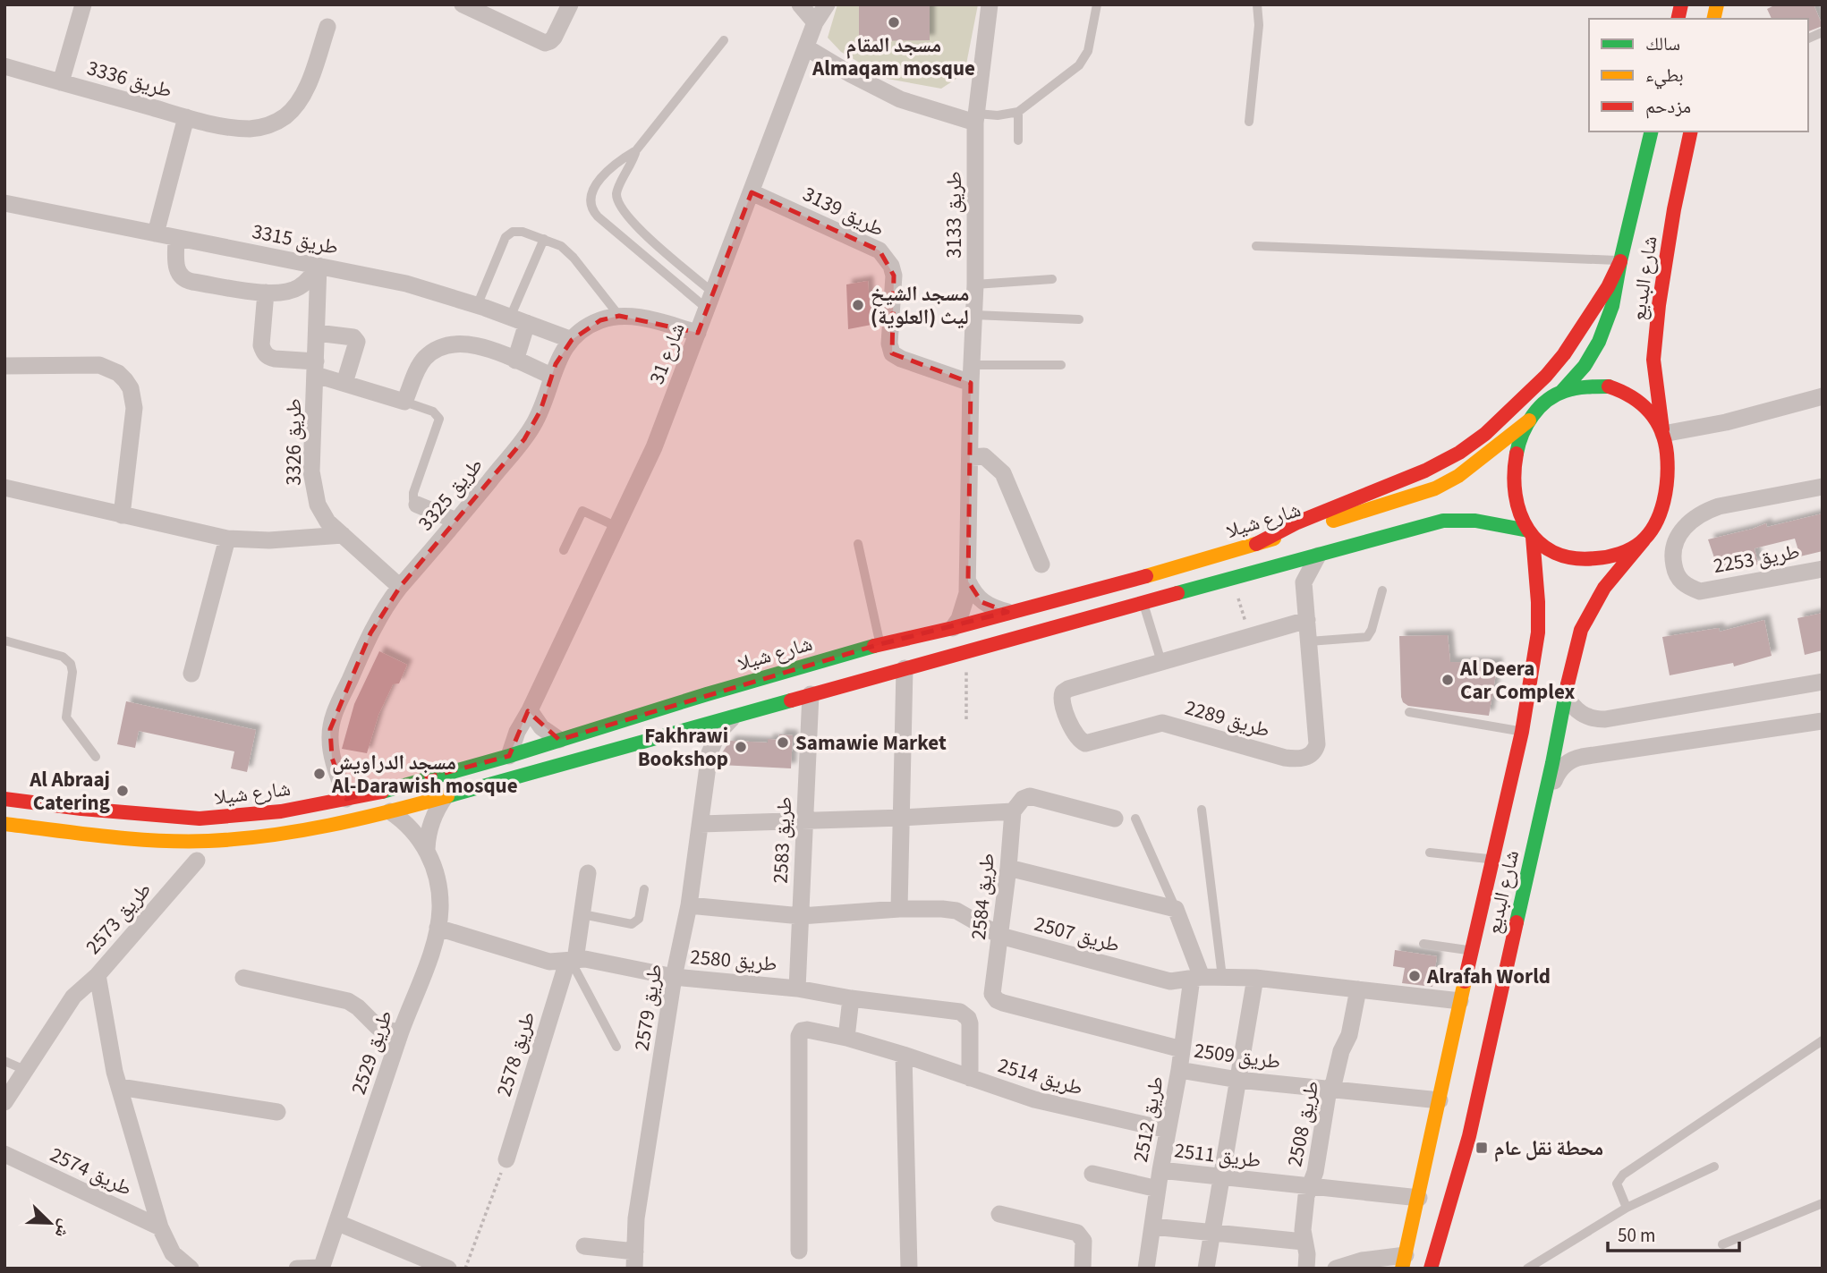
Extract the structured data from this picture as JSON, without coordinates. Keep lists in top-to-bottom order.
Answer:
{
  "streets": {
    "main road": ["شارع البديع", "شارع شيلا"],
    "street": [
      "طريق 3336",
      "طريق 3139",
      "طريق 3133",
      "طريق 3315",
      "شارع 31",
      "طريق 3326",
      "طريق 3325",
      "طريق 2253",
      "طريق 2289",
      "طريق 2583",
      "طريق 2584",
      "طريق 2573",
      "طريق 2507",
      "طريق 2580",
      "طريق 2579",
      "طريق 2529",
      "طريق 2578",
      "طريق 2509",
      "طريق 2514",
      "طريق 2512",
      "طريق 2508",
      "طريق 2511",
      "طريق 2574"
    ]
  },
  "crossings": [
    ["طريق 3336", "طريق 3315"],
    ["طريق 3139", "طريق 3133"],
    ["طريق 3139", "شارع 31"],
    ["طريق 3133", "شارع شيلا"],
    ["طريق 3315", "طريق 3326"],
    ["طريق 3315", "طريق 3325"],
    ["شارع البديع", "شارع شيلا"],
    ["شارع البديع", "طريق 2507"],
    ["شارع البديع", "طريق 2509"],
    ["شارع البديع", "طريق 2511"],
    ["شارع 31", "طريق 3325"],
    ["شارع 31", "شارع شيلا"],
    ["طريق 3326", "طريق 3325"],
    ["طريق 3325", "شارع شيلا"],
    ["طريق 2583", "طريق 2507"],
    ["طريق 2583", "طريق 2580"],
    ["طريق 2584", "طريق 2507"],
    ["طريق 2584", "طريق 2512"],
    ["طريق 2573", "طريق 2574"],
    ["طريق 2507", "طريق 2579"],
    ["طريق 2507", "طريق 2512"],
    ["طريق 2507", "طريق 2508"],
    ["طريق 2580", "طريق 2579"],
    ["طريق 2580", "طريق 2529"],
    ["طريق 2580", "طريق 2578"],
    ["طريق 2580", "طريق 2514"],
    ["طريق 2509", "طريق 2512"],
    ["طريق 2509", "طريق 2508"],
    ["طريق 2514", "طريق 2512"],
    ["طريق 2512", "طريق 2511"],
    ["طريق 2508", "طريق 2511"]
  ],
  "places": {
    "other": [
      "مسجد المقام Almaqam mosque",
      "مسجد الشيخ ليث (العلوية)",
      "Al Deera Car Complex",
      "Samawie Market",
      "Fakhrawi Bookshop",
      "مسجد الدراويش Al-Darawish mosque",
      "Al Abraaj Catering",
      "Alrafah World"
    ],
    "transit": ["محطة نقل عام"]
  },
  "legend": ["سالك", "بطيء", "مزدحم"],
  "scale_bar": "50 m",
  "north": "bottom right"
}
